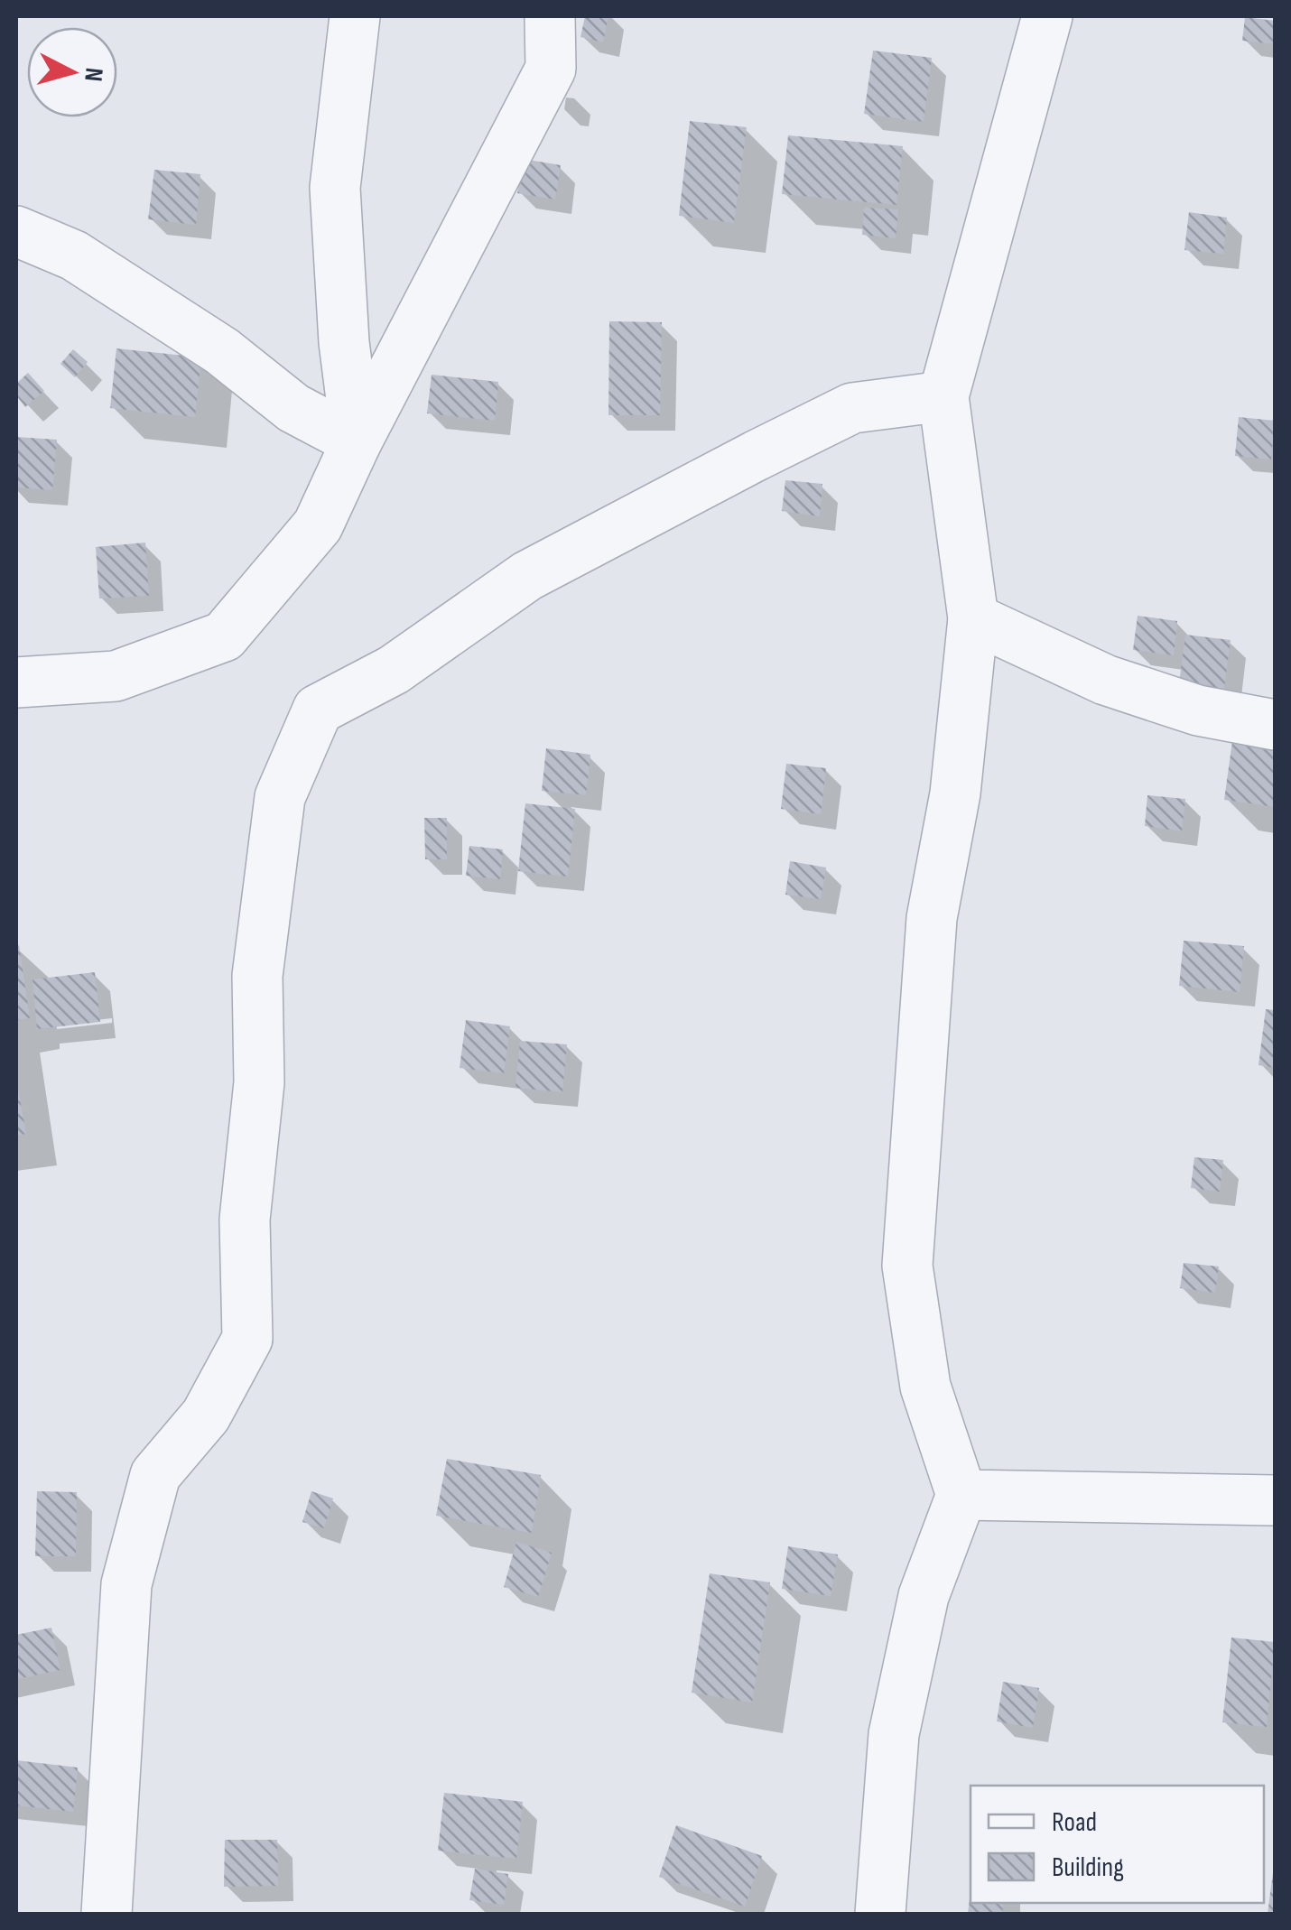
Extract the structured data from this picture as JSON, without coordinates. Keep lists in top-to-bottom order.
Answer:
{
  "legend": ["Road", "Building"],
  "north": "right"
}
